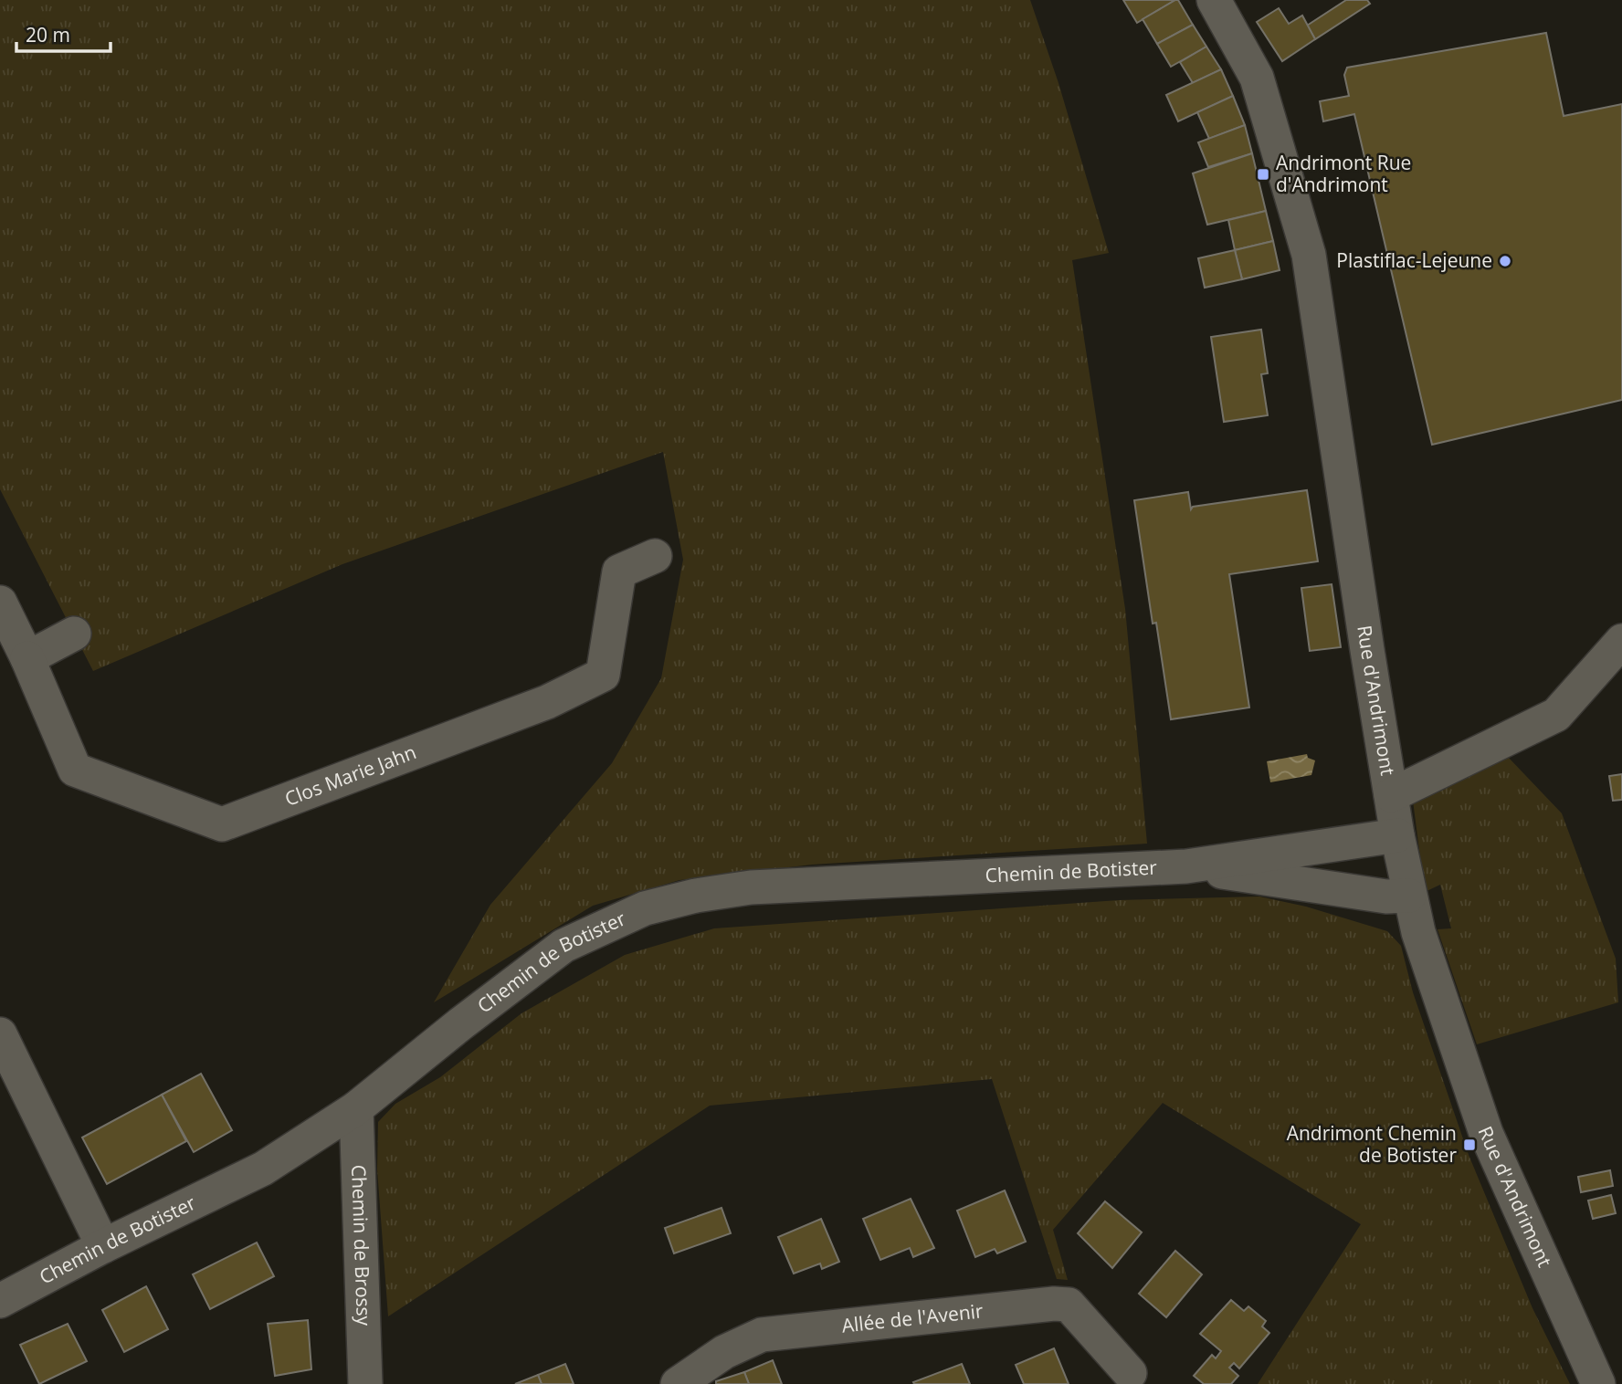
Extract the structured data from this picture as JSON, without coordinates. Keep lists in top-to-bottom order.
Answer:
{
  "streets": {
    "street": [
      "Rue d'Andrimont",
      "Clos Marie Jahn",
      "Chemin de Botister",
      "Chemin de Brossy",
      "Allée de l'Avenir"
    ]
  },
  "crossings": [
    ["Rue d'Andrimont", "Chemin de Botister"],
    ["Chemin de Botister", "Chemin de Brossy"]
  ],
  "places": {
    "transit": ["Andrimont Rue d'Andrimont", "Andrimont Chemin de Botister"],
    "other": ["Plastiflac-Lejeune"]
  },
  "scale_bar": "20 m"
}
